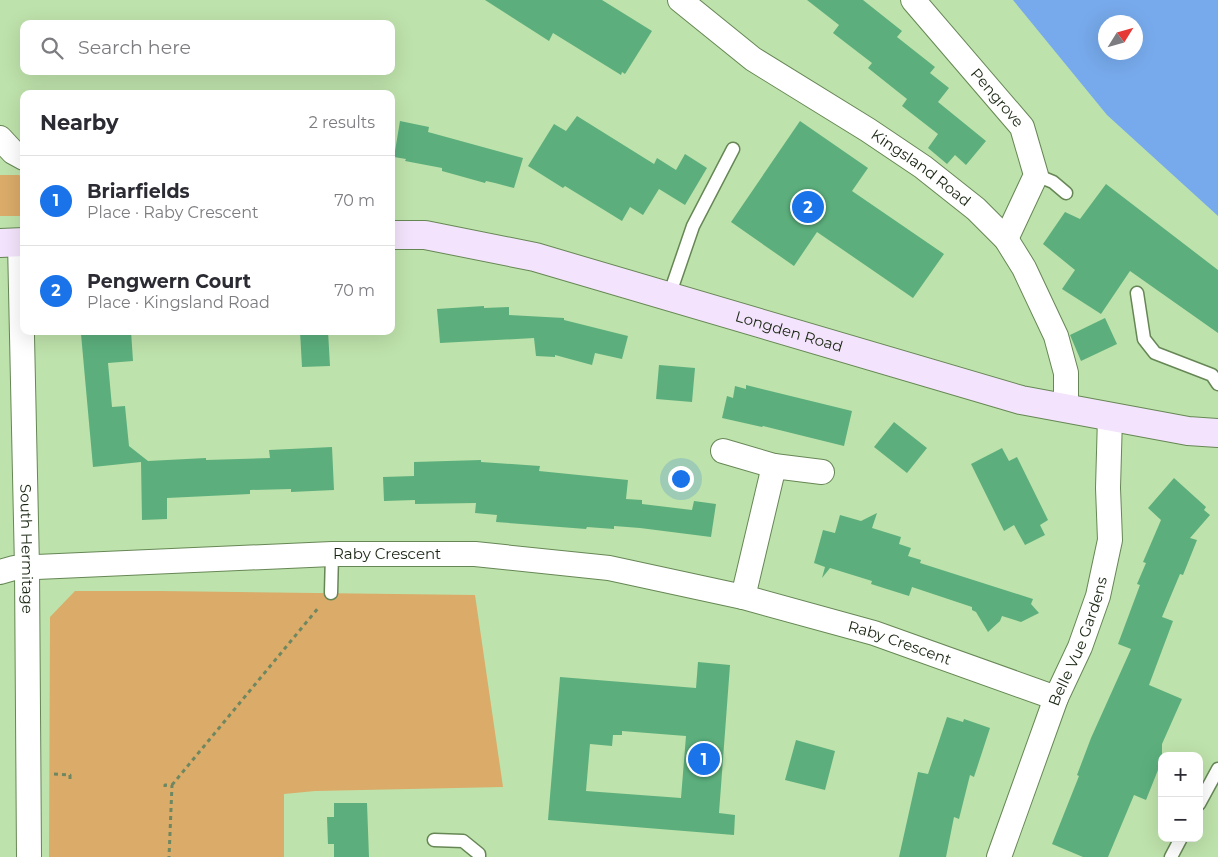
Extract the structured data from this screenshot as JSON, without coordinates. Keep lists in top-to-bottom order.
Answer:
{
  "streets": {
    "street": [
      "Pengrove",
      "Kingsland Road",
      "Longden Road",
      "South Hermitage",
      "Raby Crescent",
      "Belle Vue Gardens"
    ]
  },
  "crossings": [
    ["Kingsland Road", "Longden Road"],
    ["Longden Road", "Belle Vue Gardens"],
    ["South Hermitage", "Raby Crescent"],
    ["Raby Crescent", "Belle Vue Gardens"]
  ],
  "north": "top right",
  "page": {
    "search": "Search here",
    "heading": ["Nearby", "2 results"],
    "list": [
      {
        "mark": "1",
        "name": "Briarfields",
        "note": "Place · Raby Crescent",
        "value": "70 m"
      },
      {
        "mark": "2",
        "name": "Pengwern Court",
        "note": "Place · Kingsland Road",
        "value": "70 m"
      }
    ],
    "pins": ["2", "1"],
    "map_buttons": ["+", "−"]
  }
}
